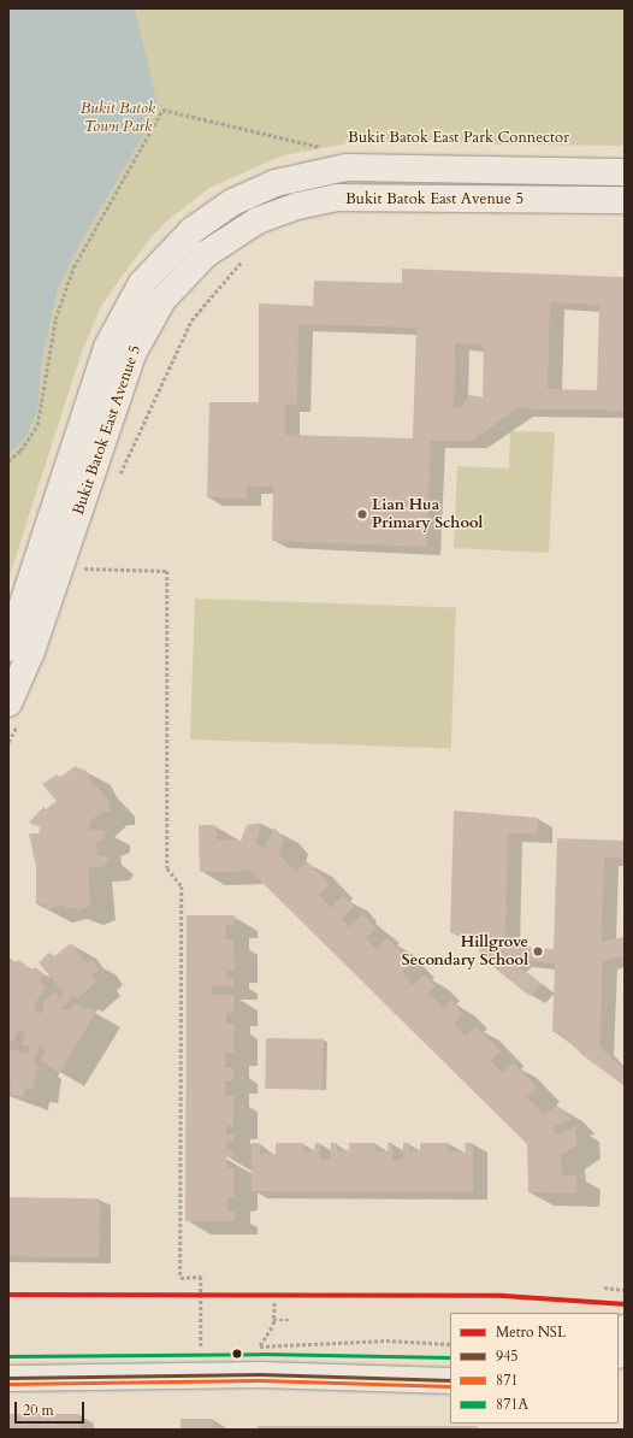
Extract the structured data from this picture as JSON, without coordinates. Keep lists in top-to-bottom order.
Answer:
{
  "streets": {
    "street": ["Bukit Batok East Avenue 5"]
  },
  "parks": ["Bukit Batok Town Park"],
  "places": ["Lian Hua Primary School", "Hillgrove Secondary School"],
  "lines": [
    "metro line NSL",
    "transit line 871A",
    "transit line 945",
    "transit line 871"
  ],
  "legend": [
    "Metro NSL",
    "945",
    "871",
    "871A"
  ],
  "scale_bar": "20 m"
}
